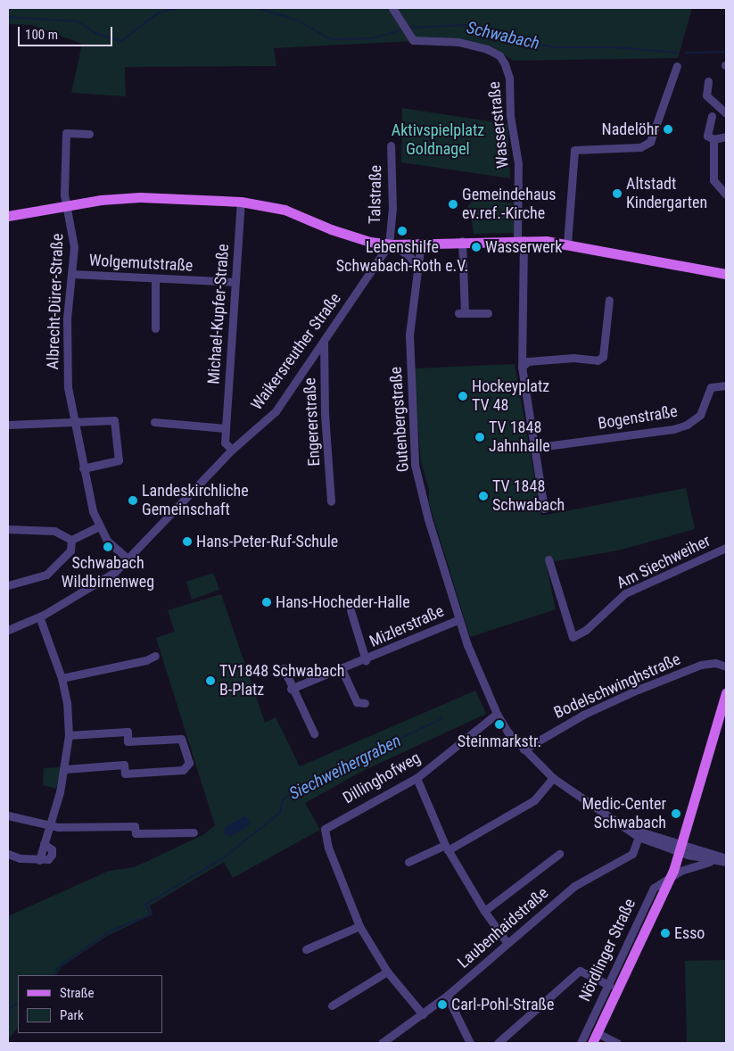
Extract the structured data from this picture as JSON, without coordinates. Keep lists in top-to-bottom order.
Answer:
{
  "streets": {
    "main road": ["Nördlinger Straße"],
    "street": [
      "Wasserstraße",
      "Talstraße",
      "Wolgemutstraße",
      "Albrecht-Dürer-Straße",
      "Michael-Kupfer-Straße",
      "Waikersreuther Straße",
      "Bogenstraße",
      "Gutenbergstraße",
      "Engererstraße",
      "Am Siechweiher",
      "Mizlerstraße",
      "Bodelschwinghstraße",
      "Dillinghofweg",
      "Laubenhaidstraße"
    ]
  },
  "crossings": [
    ["Wasserstraße", "Bogenstraße"],
    ["Talstraße", "Waikersreuther Straße"],
    ["Wolgemutstraße", "Albrecht-Dürer-Straße"],
    ["Wolgemutstraße", "Michael-Kupfer-Straße"],
    ["Albrecht-Dürer-Straße", "Waikersreuther Straße"],
    ["Michael-Kupfer-Straße", "Waikersreuther Straße"],
    ["Waikersreuther Straße", "Engererstraße"],
    ["Gutenbergstraße", "Mizlerstraße"],
    ["Gutenbergstraße", "Bodelschwinghstraße"],
    ["Gutenbergstraße", "Dillinghofweg"]
  ],
  "water": ["Schwabach", "Siechweihergraben"],
  "parks": ["Aktivspielplatz Goldnagel"],
  "places": [
    "Nadelöhr",
    "Altstadt Kindergarten",
    "Gemeindehaus ev.ref.-Kirche",
    "Lebenshilfe Schwabach-Roth e.V.",
    "Wasserwerk",
    "Hockeyplatz TV 48",
    "TV 1848 Jahnhalle",
    "TV 1848 Schwabach",
    "Landeskirchliche Gemeinschaft",
    "Hans-Peter-Ruf-Schule",
    "Schwabach Wildbirnenweg",
    "Hans-Hocheder-Halle",
    "TV1848 Schwabach B-Platz",
    "Steinmarkstr.",
    "Medic-Center Schwabach",
    "Esso",
    "Carl-Pohl-Straße"
  ],
  "legend": ["Straße", "Park"],
  "scale_bar": "100 m"
}
